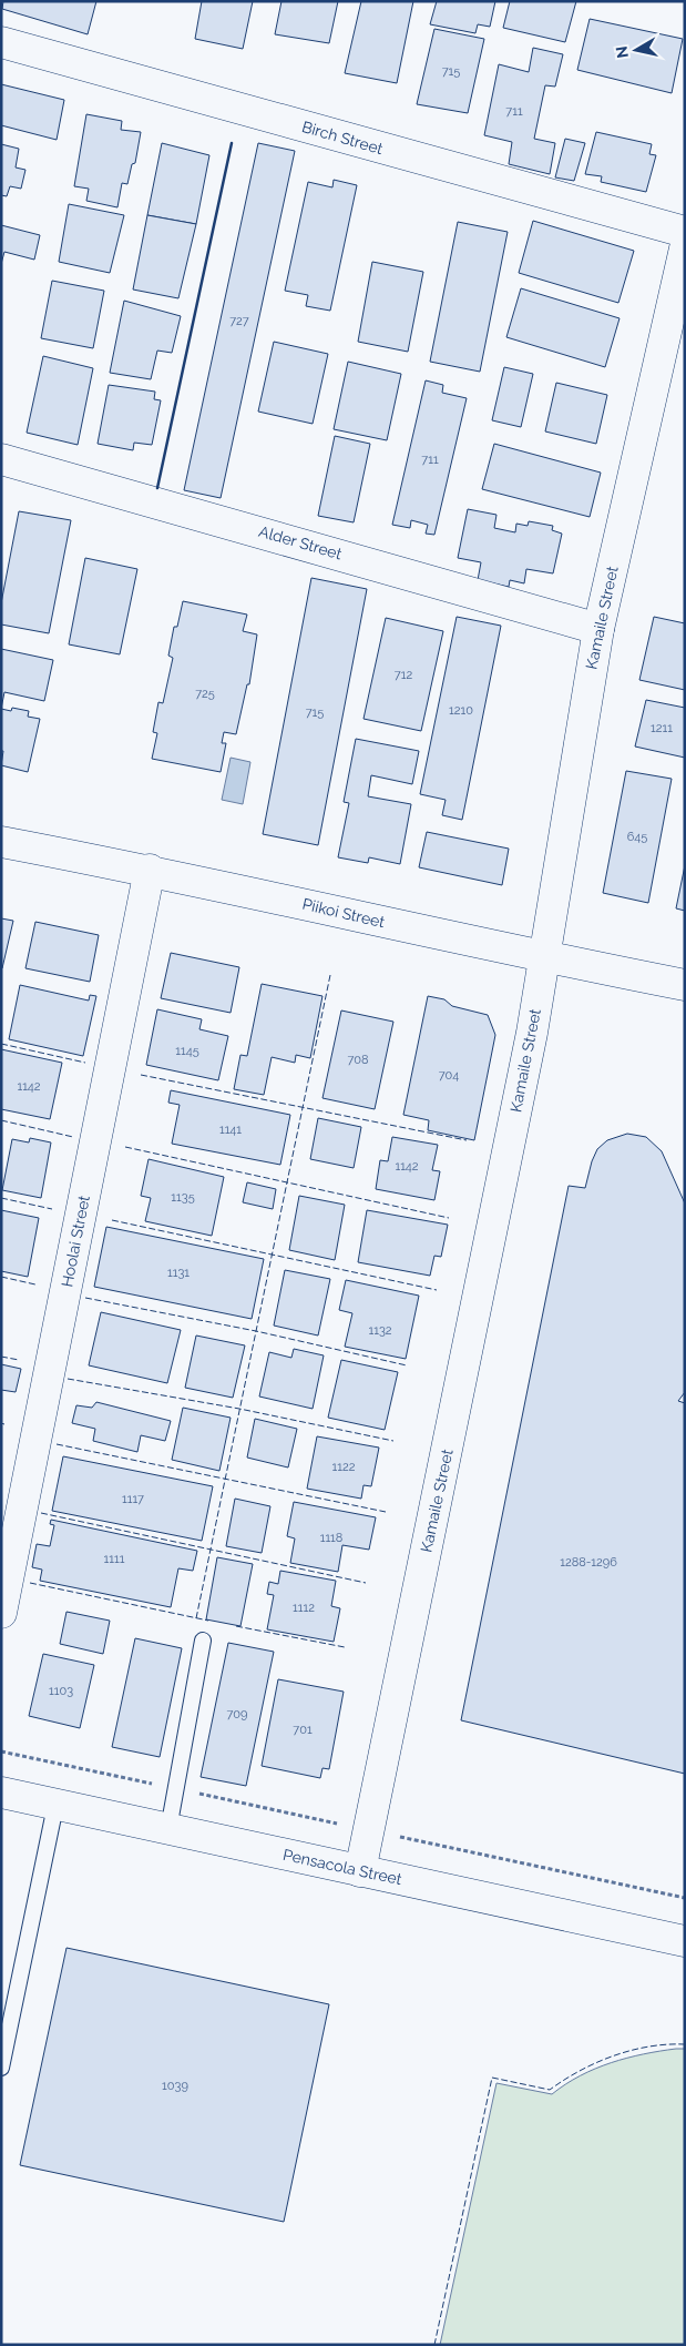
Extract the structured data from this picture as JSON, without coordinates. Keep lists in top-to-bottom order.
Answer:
{
  "streets": {
    "street": [
      "Birch Street",
      "Alder Street",
      "Kamaile Street",
      "Piikoi Street",
      "Hoolai Street",
      "Pensacola Street"
    ]
  },
  "crossings": [
    ["Alder Street", "Kamaile Street"],
    ["Kamaile Street", "Piikoi Street"],
    ["Kamaile Street", "Pensacola Street"],
    ["Piikoi Street", "Hoolai Street"]
  ],
  "house_numbers": [
    "715",
    "711",
    "727",
    "711",
    "712",
    "725",
    "1210",
    "715",
    "1211",
    "645",
    "1145",
    "708",
    "704",
    "1142",
    "1141",
    "1142",
    "1135",
    "1131",
    "1132",
    "1122",
    "1117",
    "1118",
    "1111",
    "1288-1296",
    "1112",
    "1103",
    "709",
    "701",
    "1039"
  ],
  "north": "left"
}
